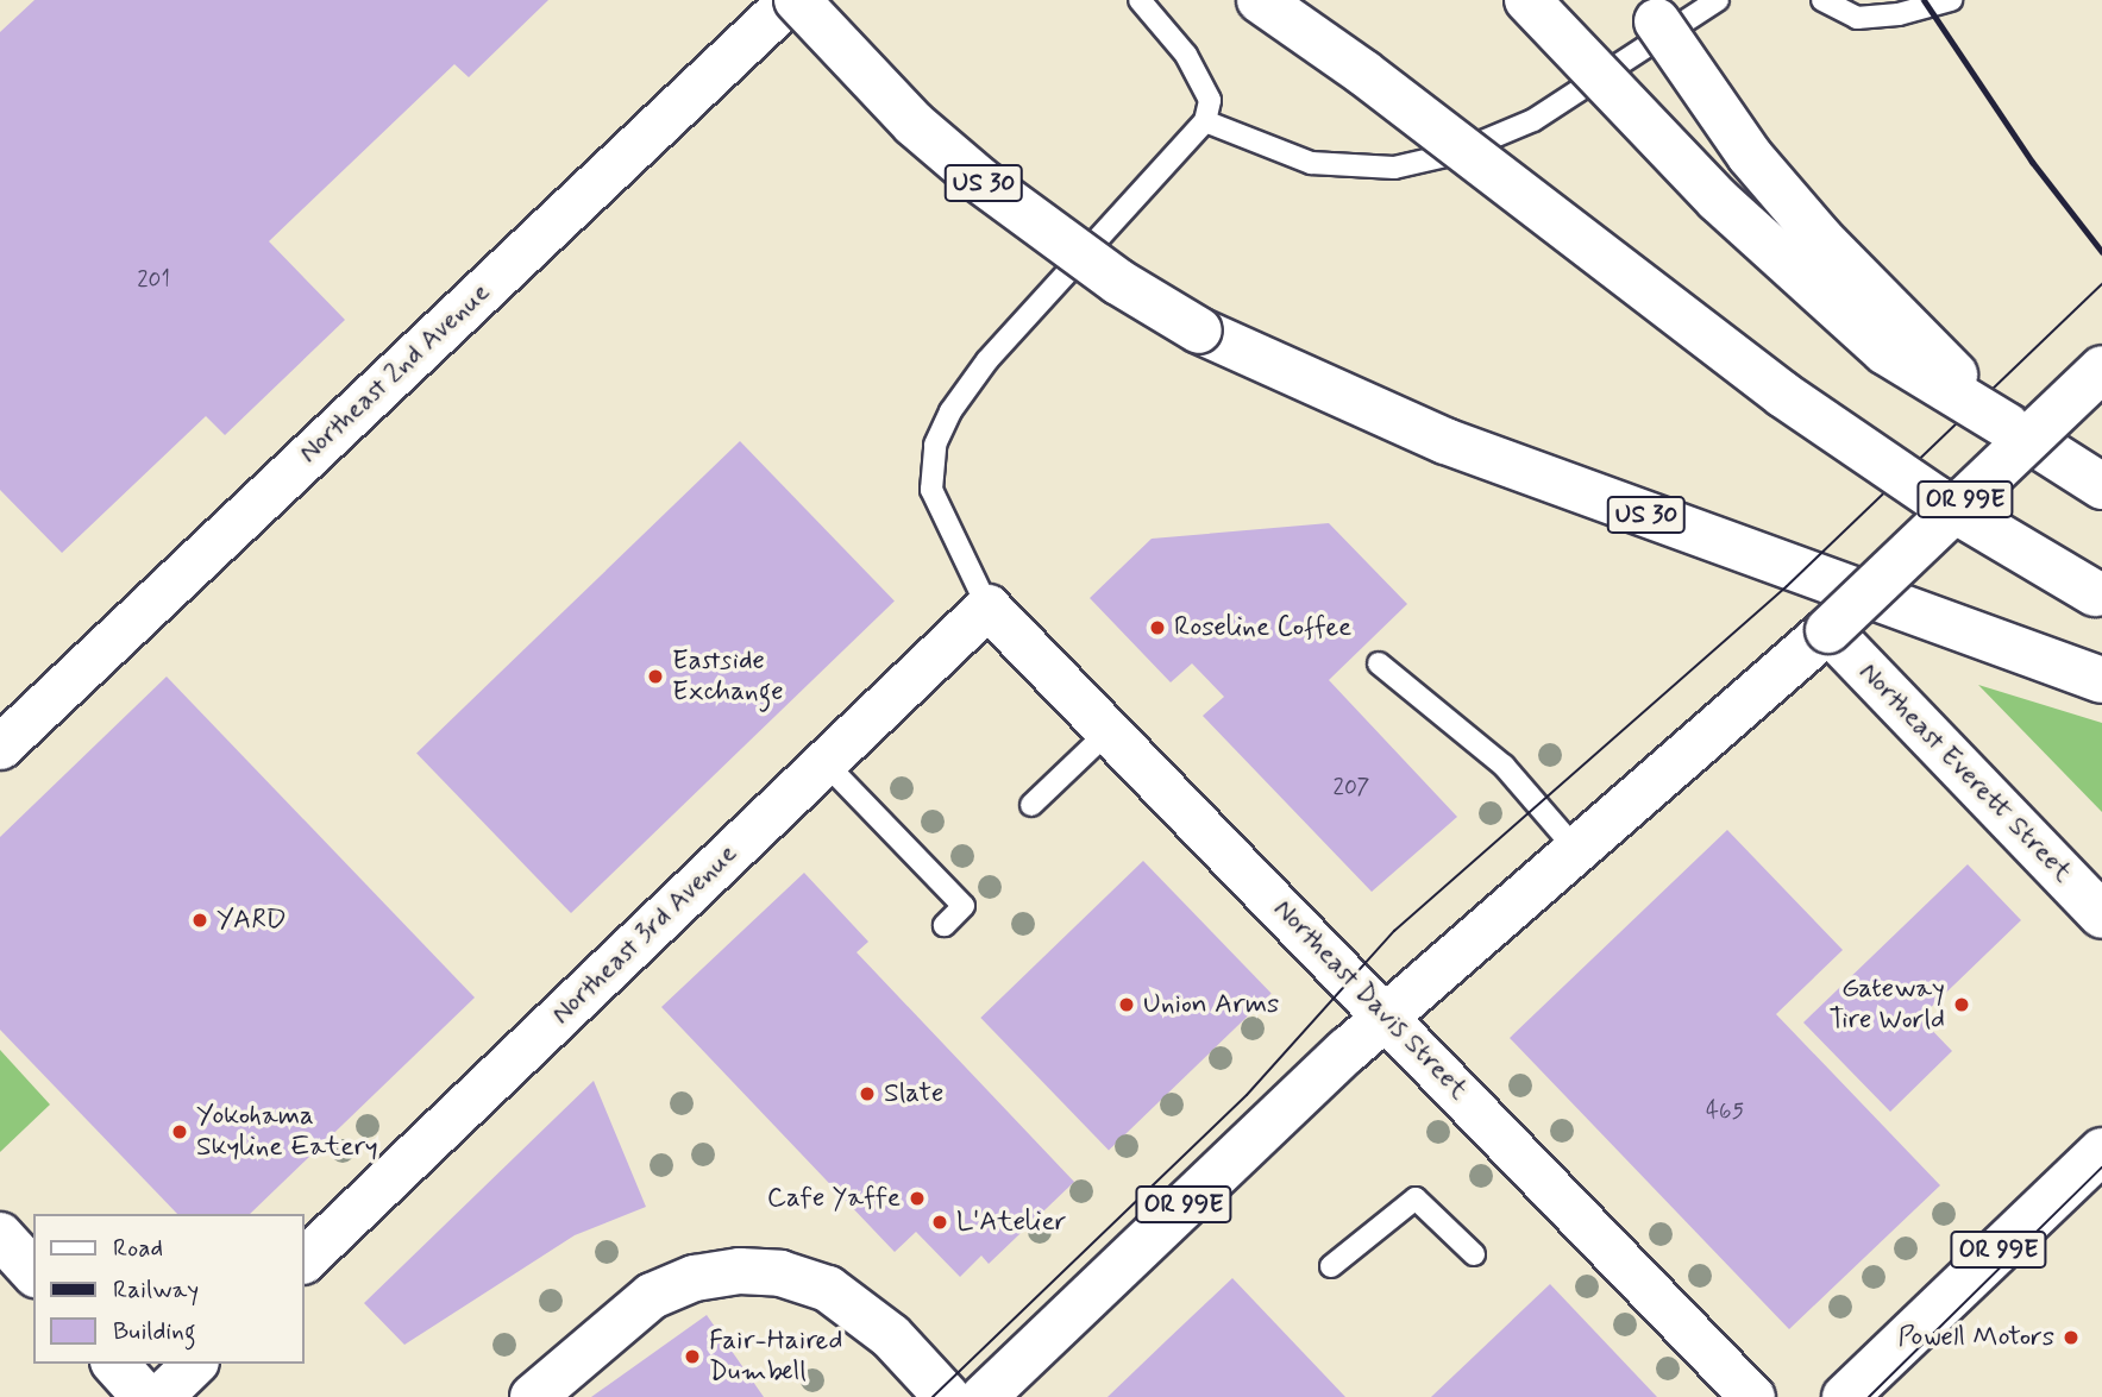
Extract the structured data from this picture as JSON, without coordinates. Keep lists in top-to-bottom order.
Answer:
{
  "streets": {
    "main road": ["US 30", "OR 99E", "Northeast Everett Street"],
    "street": ["Northeast 2nd Avenue", "Northeast 3rd Avenue", "Northeast Davis Street"]
  },
  "crossings": [
    ["OR 99E", "Northeast Everett Street"],
    ["OR 99E", "Northeast Davis Street"],
    ["Northeast 3rd Avenue", "Northeast Davis Street"]
  ],
  "places": [
    "Roseline Coffee",
    "Eastside Exchange",
    "YARD",
    "Union Arms",
    "Gateway Tire World",
    "Slate",
    "Yokohama Skyline Eatery",
    "Cafe Yaffe",
    "L'Atelier",
    "Powell Motors",
    "Fair-Haired Dumbell"
  ],
  "house_numbers": ["201", "207", "465"],
  "legend": ["Road", "Railway", "Building"]
}
